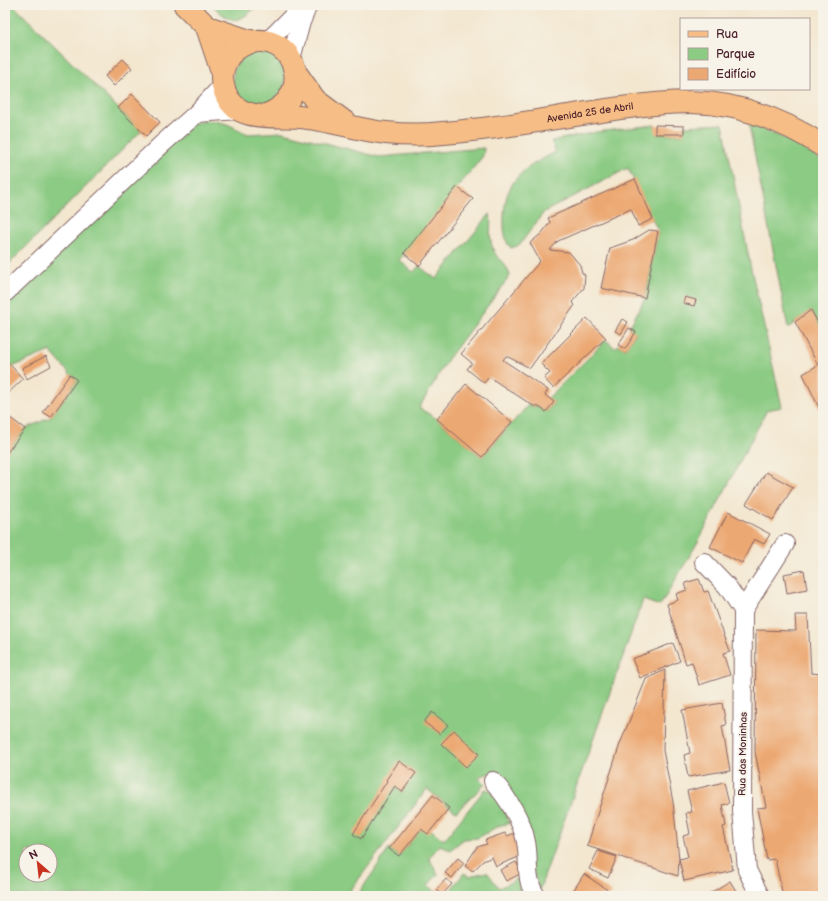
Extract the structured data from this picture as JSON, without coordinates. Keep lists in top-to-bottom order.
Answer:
{
  "streets": {
    "main road": ["Avenida 25 de Abril"],
    "street": ["Rua das Moninhas"]
  },
  "legend": ["Rua", "Parque", "Edifício"],
  "north": "top left"
}
